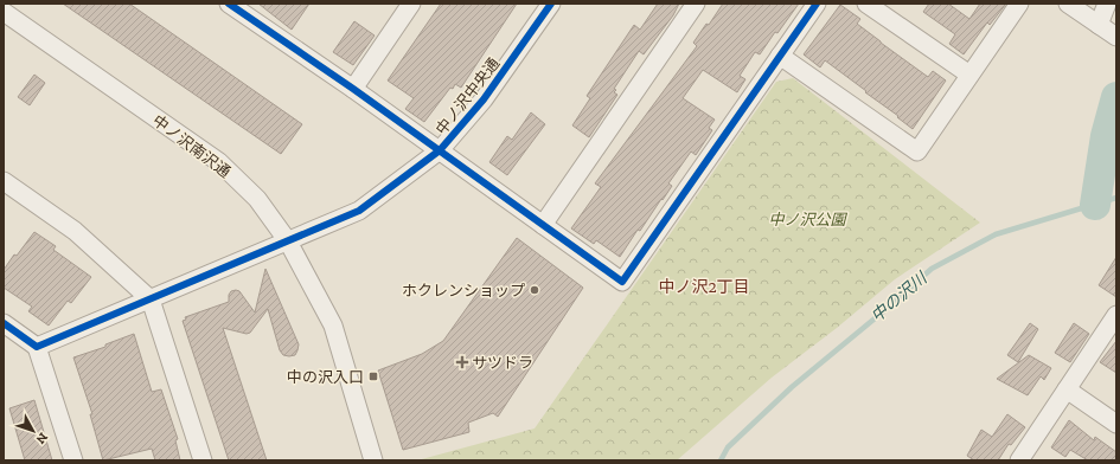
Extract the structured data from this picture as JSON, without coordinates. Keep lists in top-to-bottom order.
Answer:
{
  "streets": {
    "street": ["中ノ沢中央通", "中ノ沢南沢通"]
  },
  "crossings": [
    ["中ノ沢中央通", "中ノ沢南沢通"]
  ],
  "districts": ["中ノ沢2丁目"],
  "water": ["中の沢川"],
  "parks": ["中ノ沢公園"],
  "places": {
    "other": ["ホクレンショップ"],
    "health": ["サツドラ"],
    "transit": ["中の沢入口"]
  },
  "north": "bottom right"
}
